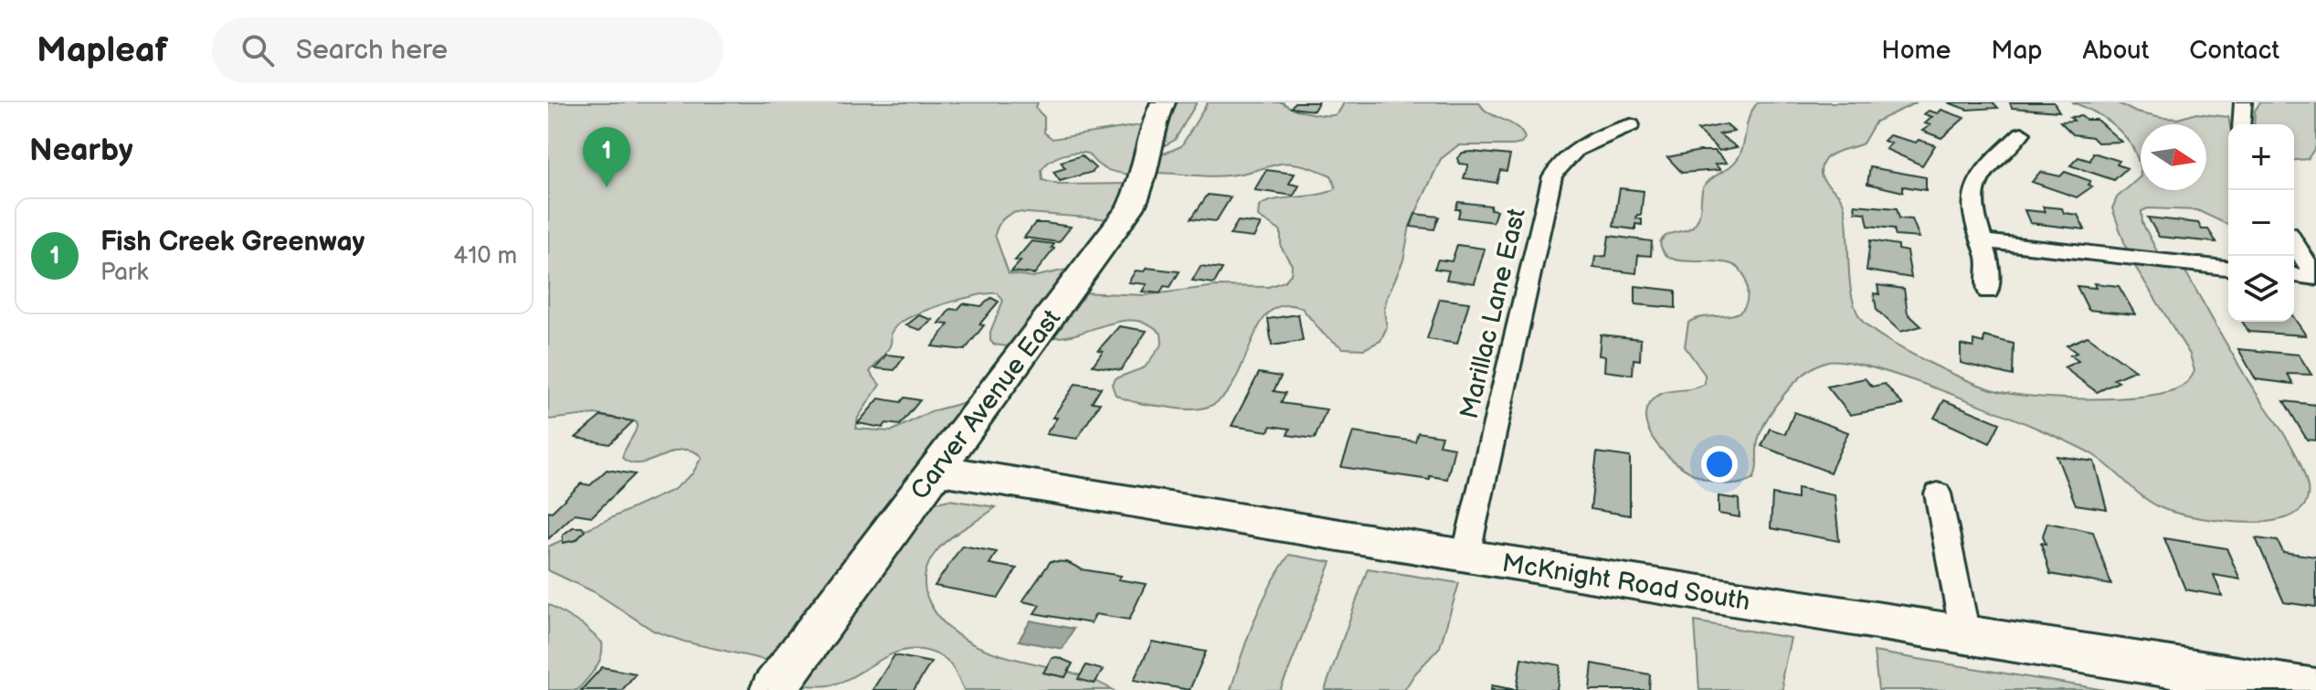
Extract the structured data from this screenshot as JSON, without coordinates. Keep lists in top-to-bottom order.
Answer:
{
  "streets": {
    "street": ["Marillac Lane East", "Carver Avenue East", "McKnight Road South"]
  },
  "crossings": [
    ["Marillac Lane East", "McKnight Road South"],
    ["Carver Avenue East", "McKnight Road South"]
  ],
  "north": "right",
  "page": {
    "header": "Mapleaf",
    "search": "Search here",
    "nav": [
      "Home",
      "Map",
      "About",
      "Contact"
    ],
    "heading": "Nearby",
    "map_buttons": ["+", "−"],
    "pins": "1",
    "list": [
      {
        "mark": "1",
        "name": "Fish Creek Greenway",
        "note": "Park",
        "value": "410 m"
      }
    ]
  }
}
